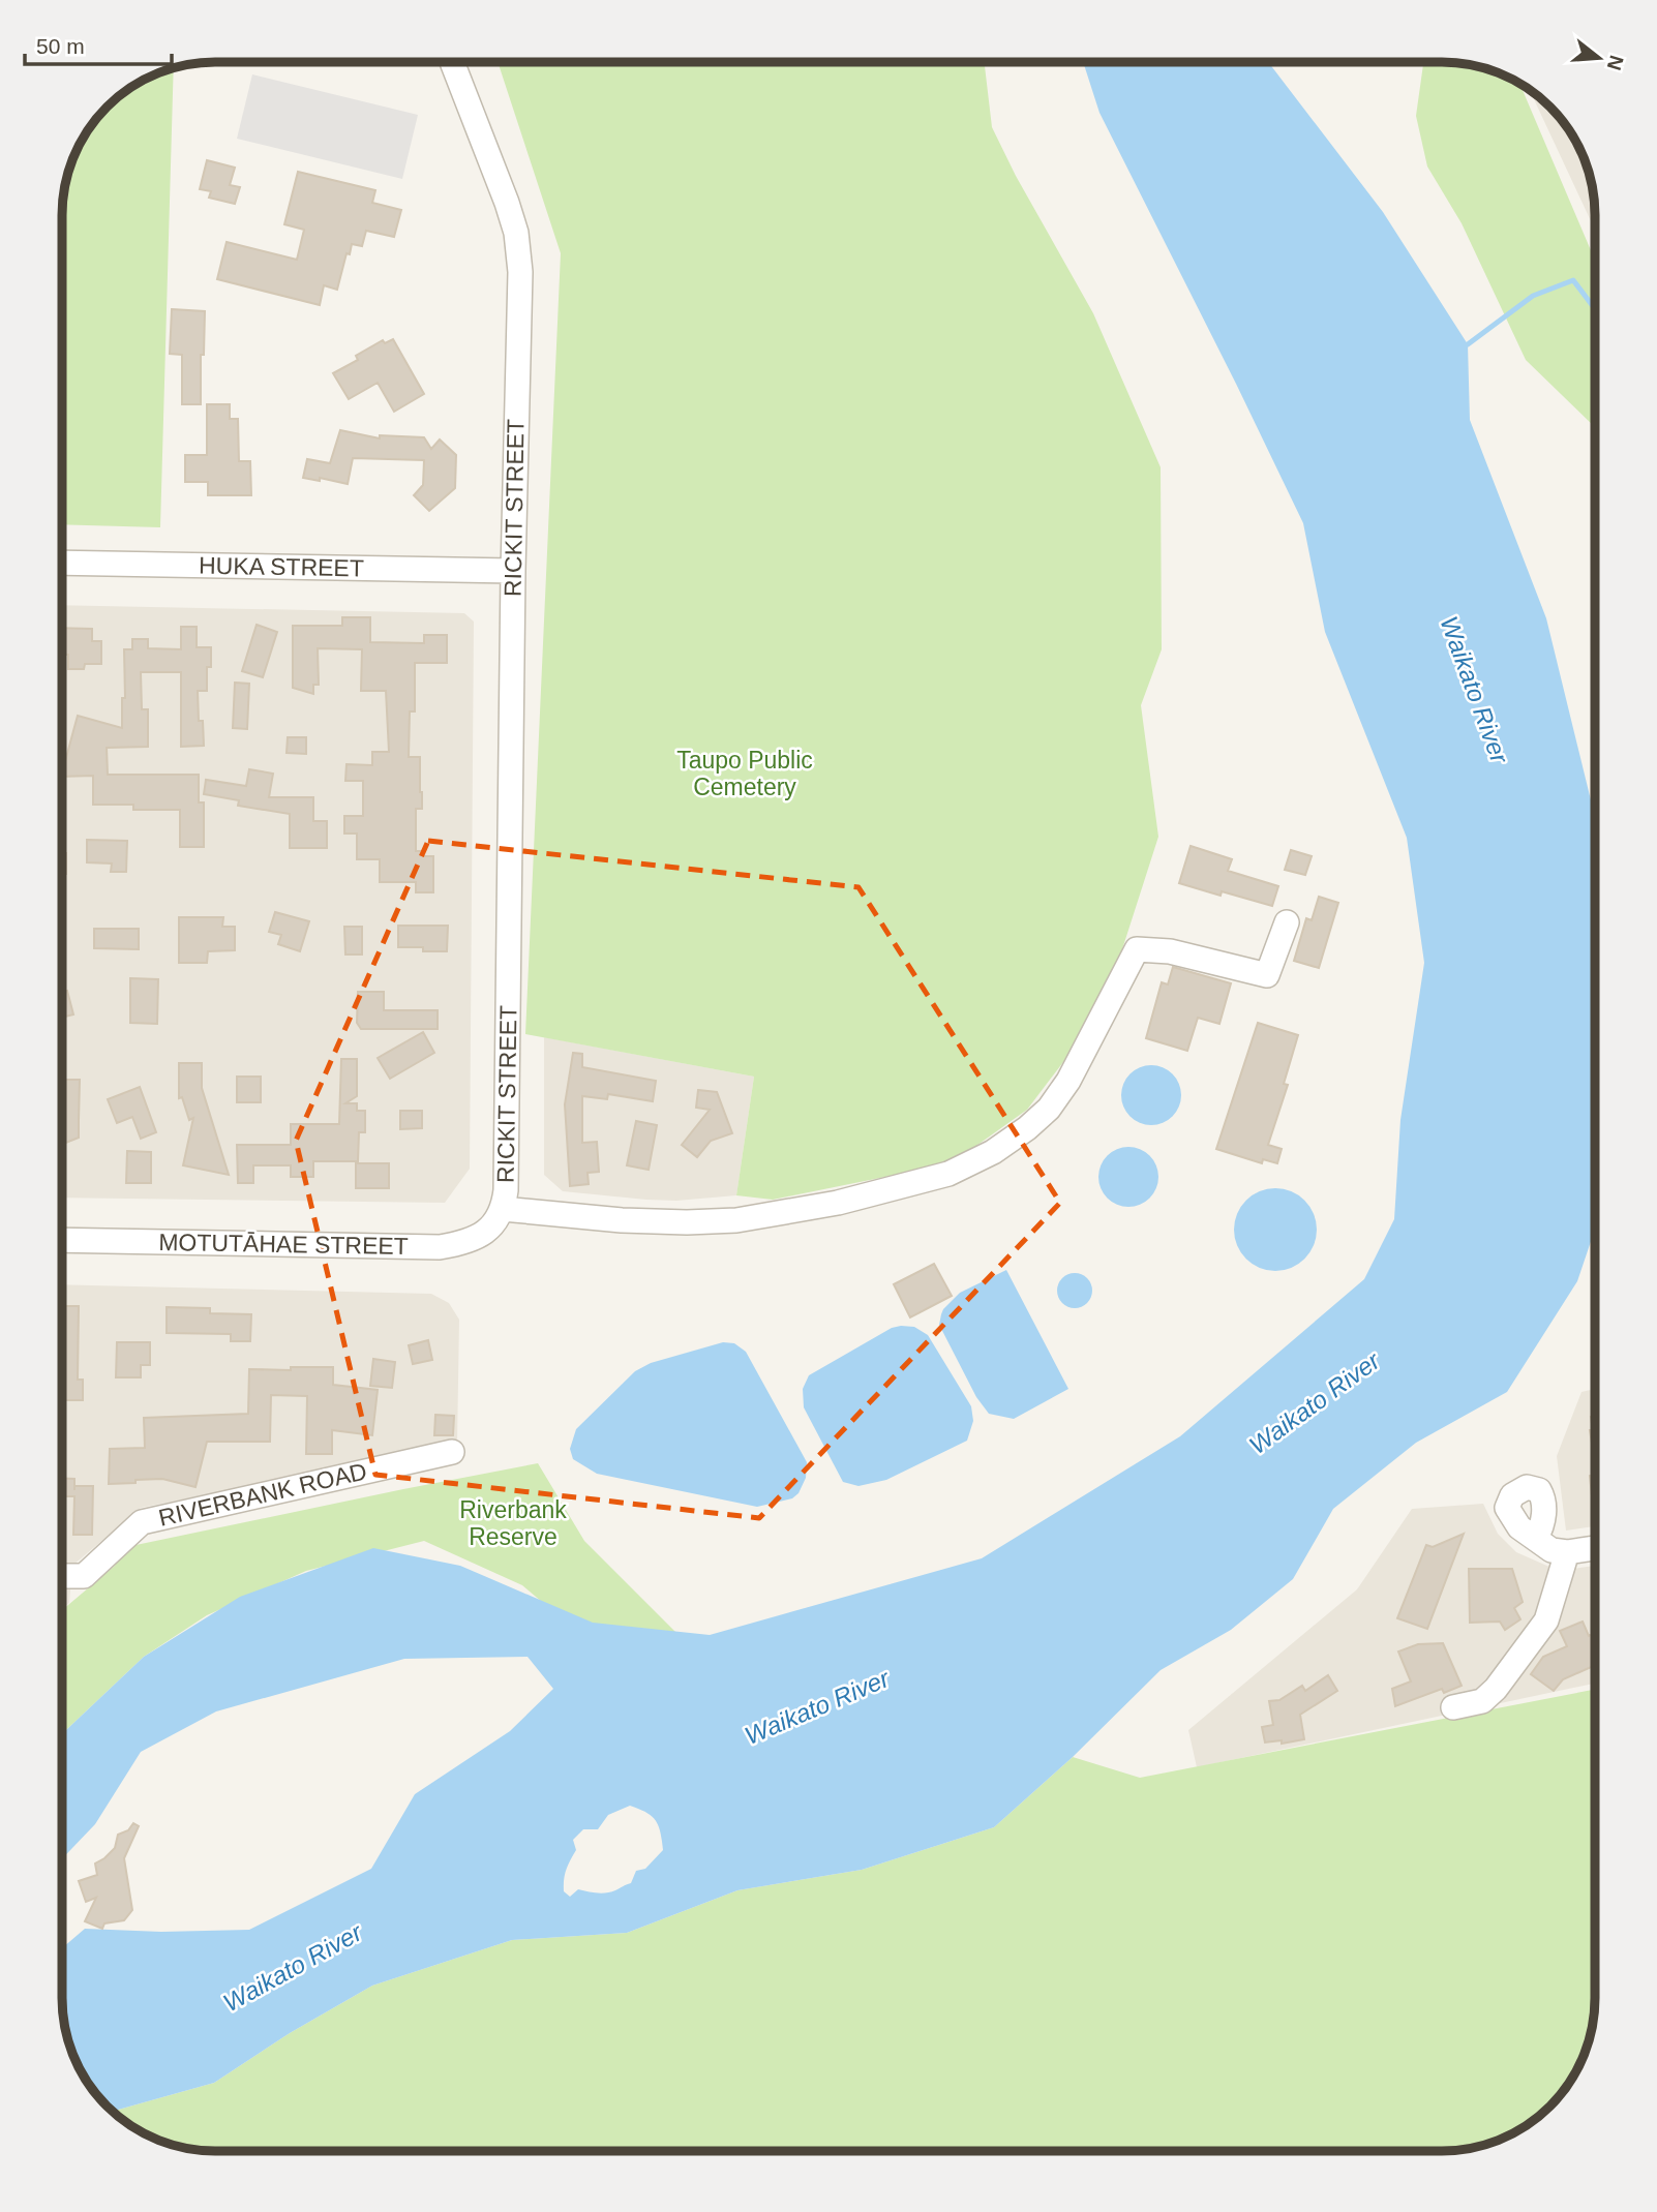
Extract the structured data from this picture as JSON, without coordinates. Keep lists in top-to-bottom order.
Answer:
{
  "streets": {
    "street": [
      "RICKIT STREET",
      "HUKA STREET",
      "MOTUTĀHAE STREET",
      "RIVERBANK ROAD"
    ]
  },
  "crossings": [
    ["RICKIT STREET", "HUKA STREET"],
    ["RICKIT STREET", "MOTUTĀHAE STREET"]
  ],
  "water": ["Waikato River"],
  "parks": ["Taupo Public Cemetery", "Riverbank Reserve"],
  "scale_bar": "50 m",
  "north": "right"
}
